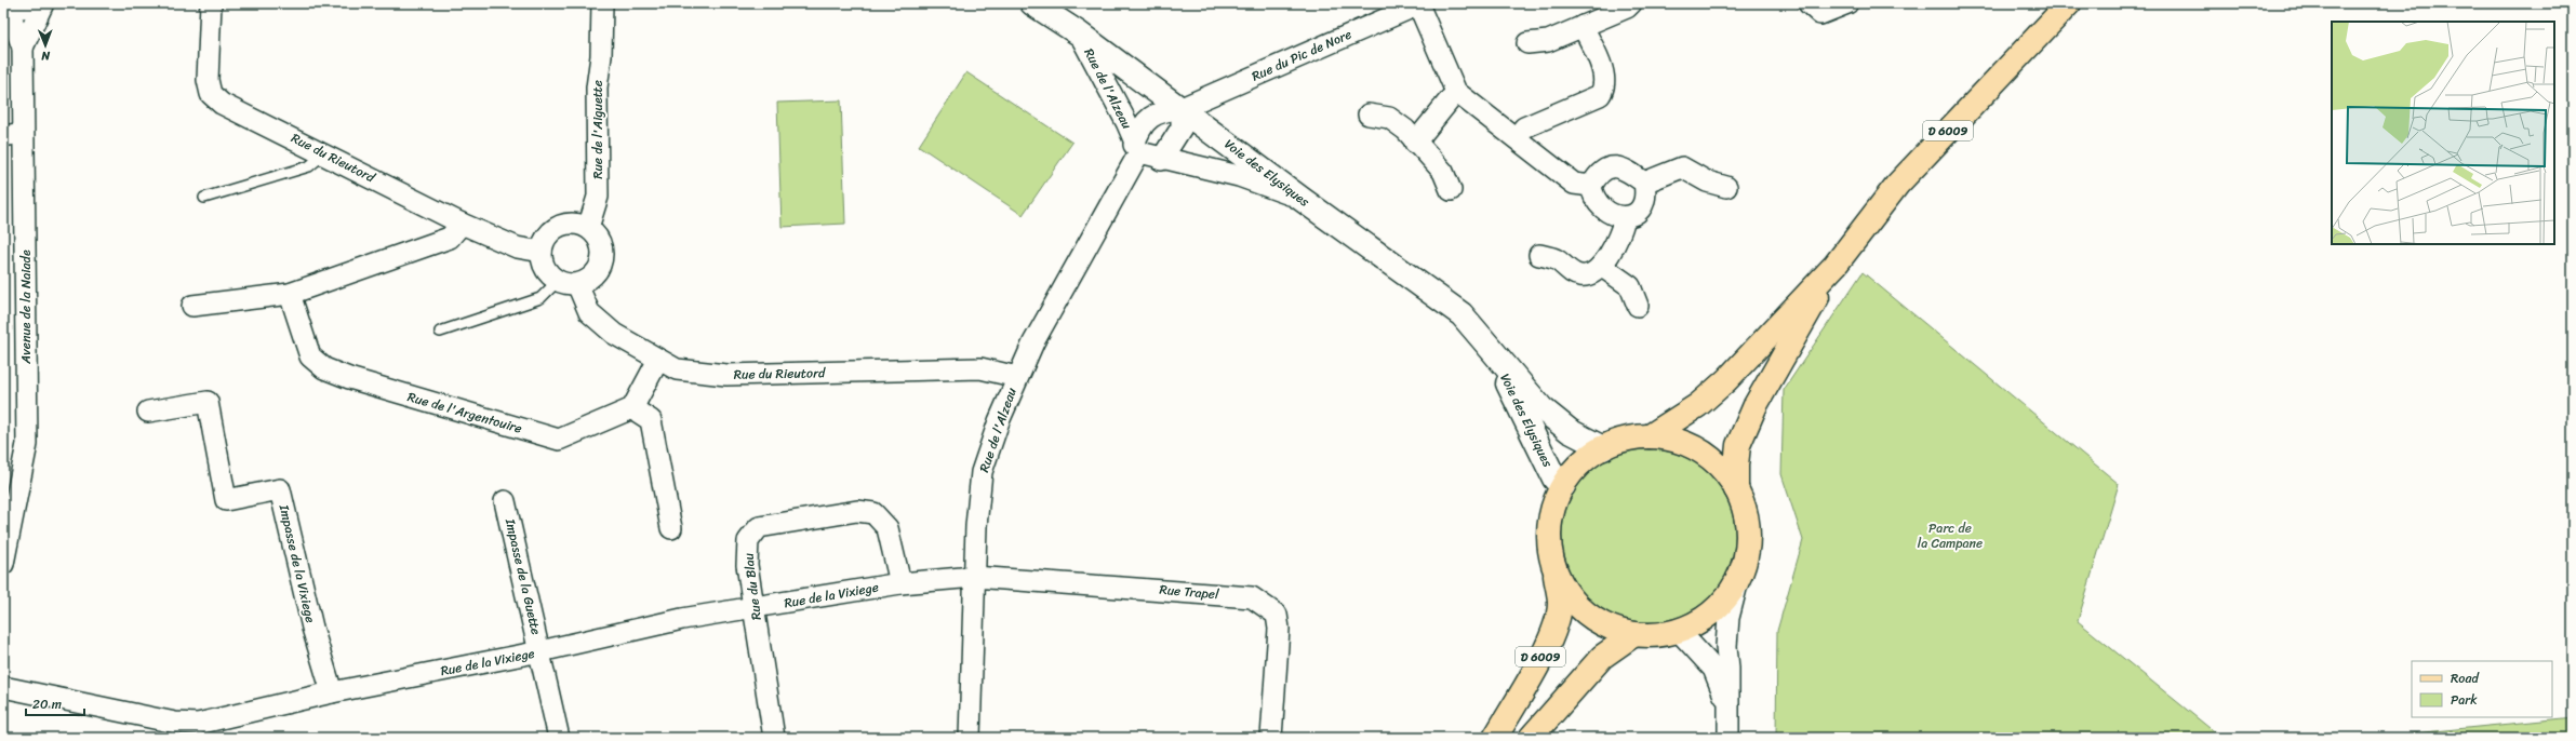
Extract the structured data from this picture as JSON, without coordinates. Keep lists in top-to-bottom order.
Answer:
{
  "streets": {
    "main road": ["D 6009"],
    "street": [
      "Rue du Pic de Nore",
      "Rue de l'Alzeau",
      "Rue de l'Aiguette",
      "Rue du Rieutord",
      "Voie des Elysiques",
      "Avenue de la Naiade",
      "Rue de l'Argentouire",
      "Impasse de la Vixiege",
      "Impasse de la Guette",
      "Rue du Blau",
      "Rue Trapel",
      "Rue de la Vixiege"
    ]
  },
  "crossings": [
    ["Rue du Pic de Nore", "Rue de l'Alzeau"],
    ["Rue du Pic de Nore", "Voie des Elysiques"],
    ["Rue de l'Alzeau", "Rue du Rieutord"],
    ["Rue de l'Alzeau", "Voie des Elysiques"],
    ["Rue de l'Alzeau", "Rue Trapel"],
    ["Rue de l'Alzeau", "Rue de la Vixiege"],
    ["Rue de l'Aiguette", "Rue du Rieutord"],
    ["Impasse de la Vixiege", "Rue de la Vixiege"],
    ["Impasse de la Guette", "Rue de la Vixiege"],
    ["Rue du Blau", "Rue de la Vixiege"],
    ["Rue Trapel", "Rue de la Vixiege"]
  ],
  "parks": ["Parc de la Campane"],
  "legend": ["Road", "Park"],
  "scale_bar": "20 m",
  "north": "bottom"
}
